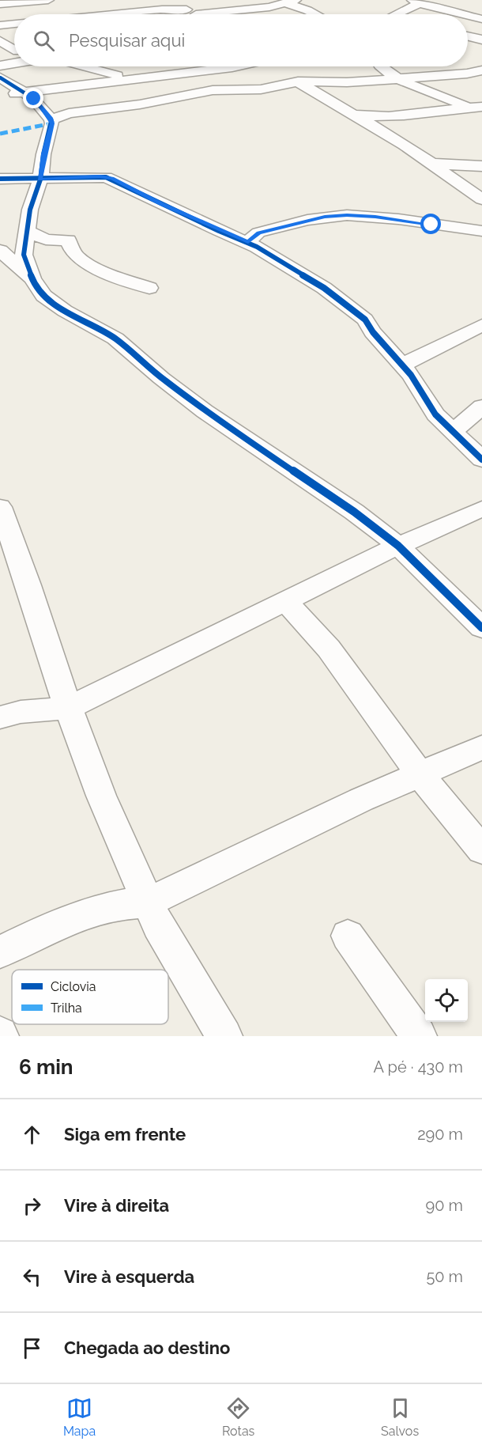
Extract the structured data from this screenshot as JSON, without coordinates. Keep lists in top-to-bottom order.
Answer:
{
  "legend": ["Ciclovia", "Trilha"],
  "page": {
    "search": "Pesquisar aqui",
    "heading": ["6 min", "A pé · 430 m"],
    "list": [
      ["Siga em frente", "290 m"],
      ["Vire à direita", "90 m"],
      ["Vire à esquerda", "50 m"],
      "Chegada ao destino"
    ],
    "nav": ["Mapa", "Rotas", "Salvos"]
  }
}
